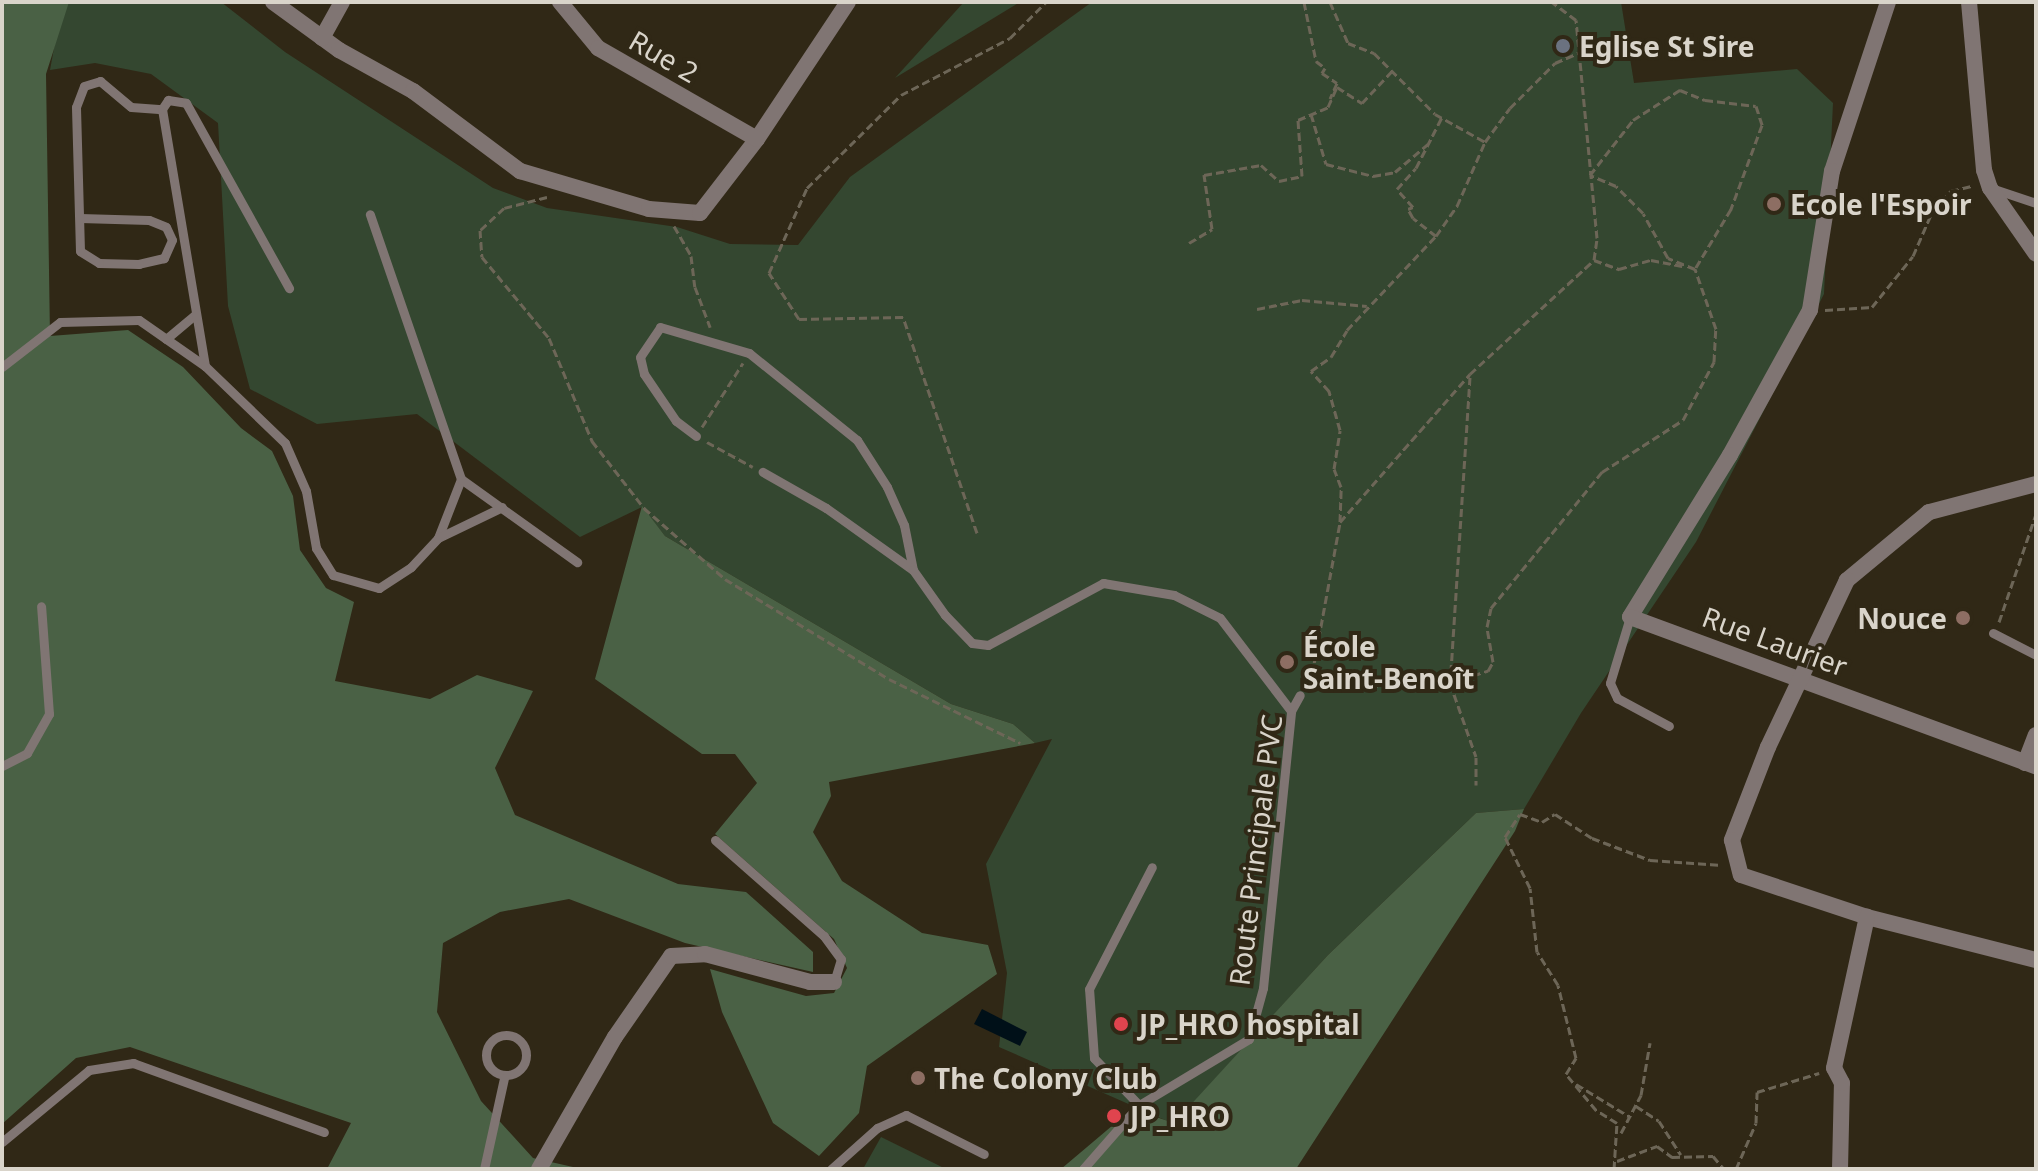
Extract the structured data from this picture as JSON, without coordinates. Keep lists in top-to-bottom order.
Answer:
{
  "streets": {
    "street": ["Rue 2", "Rue Laurier"],
    "lane": ["Route Principale PVC"]
  },
  "places": [
    "Eglise St Sire",
    "Ecole l'Espoir",
    "Nouce",
    "École Saint-Benoît",
    "JP_HRO hospital",
    "The Colony Club",
    "JP_HRO"
  ]
}
